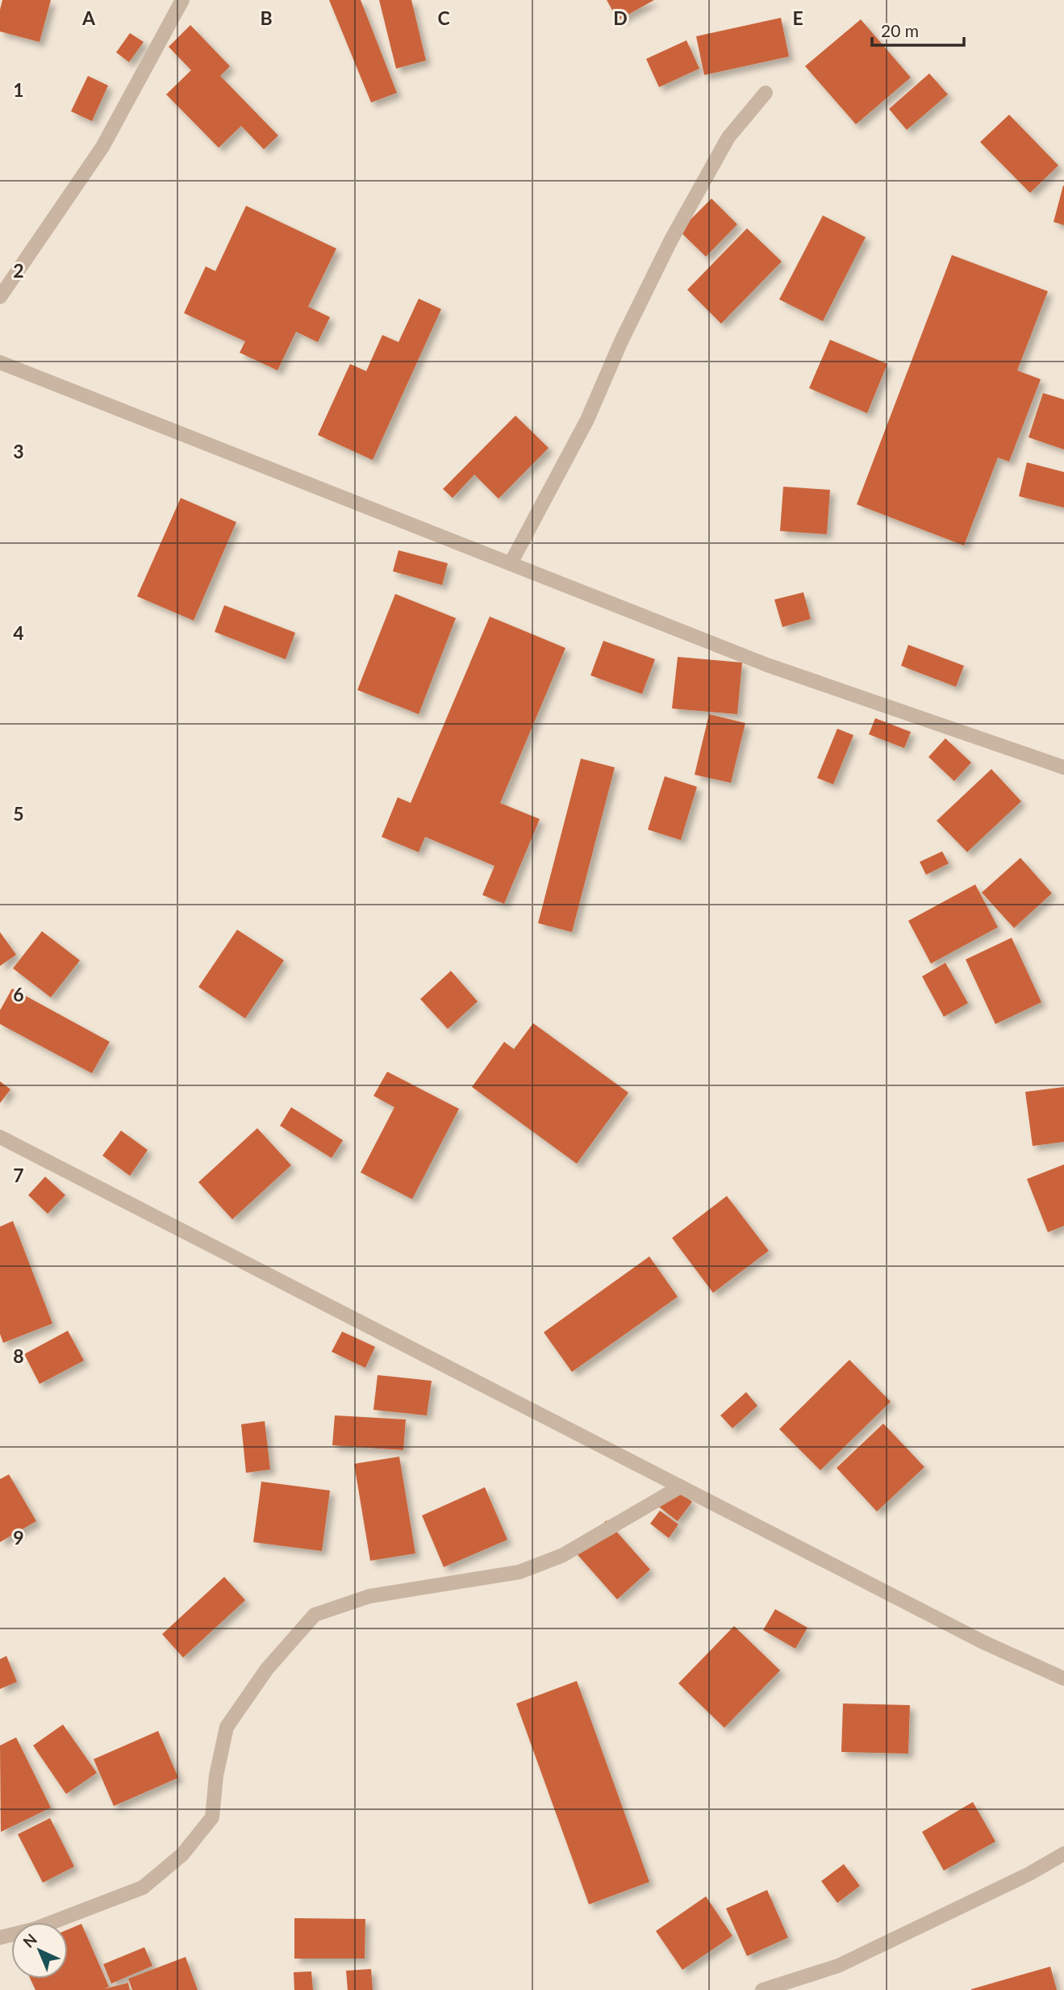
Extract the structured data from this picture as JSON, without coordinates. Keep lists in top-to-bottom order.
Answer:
{
  "scale_bar": "20 m",
  "north": "top left",
  "grid": {
    "columns": [
      "A",
      "B",
      "C",
      "D",
      "E"
    ],
    "rows": [
      "1",
      "2",
      "3",
      "4",
      "5",
      "6",
      "7",
      "8",
      "9"
    ]
  }
}
